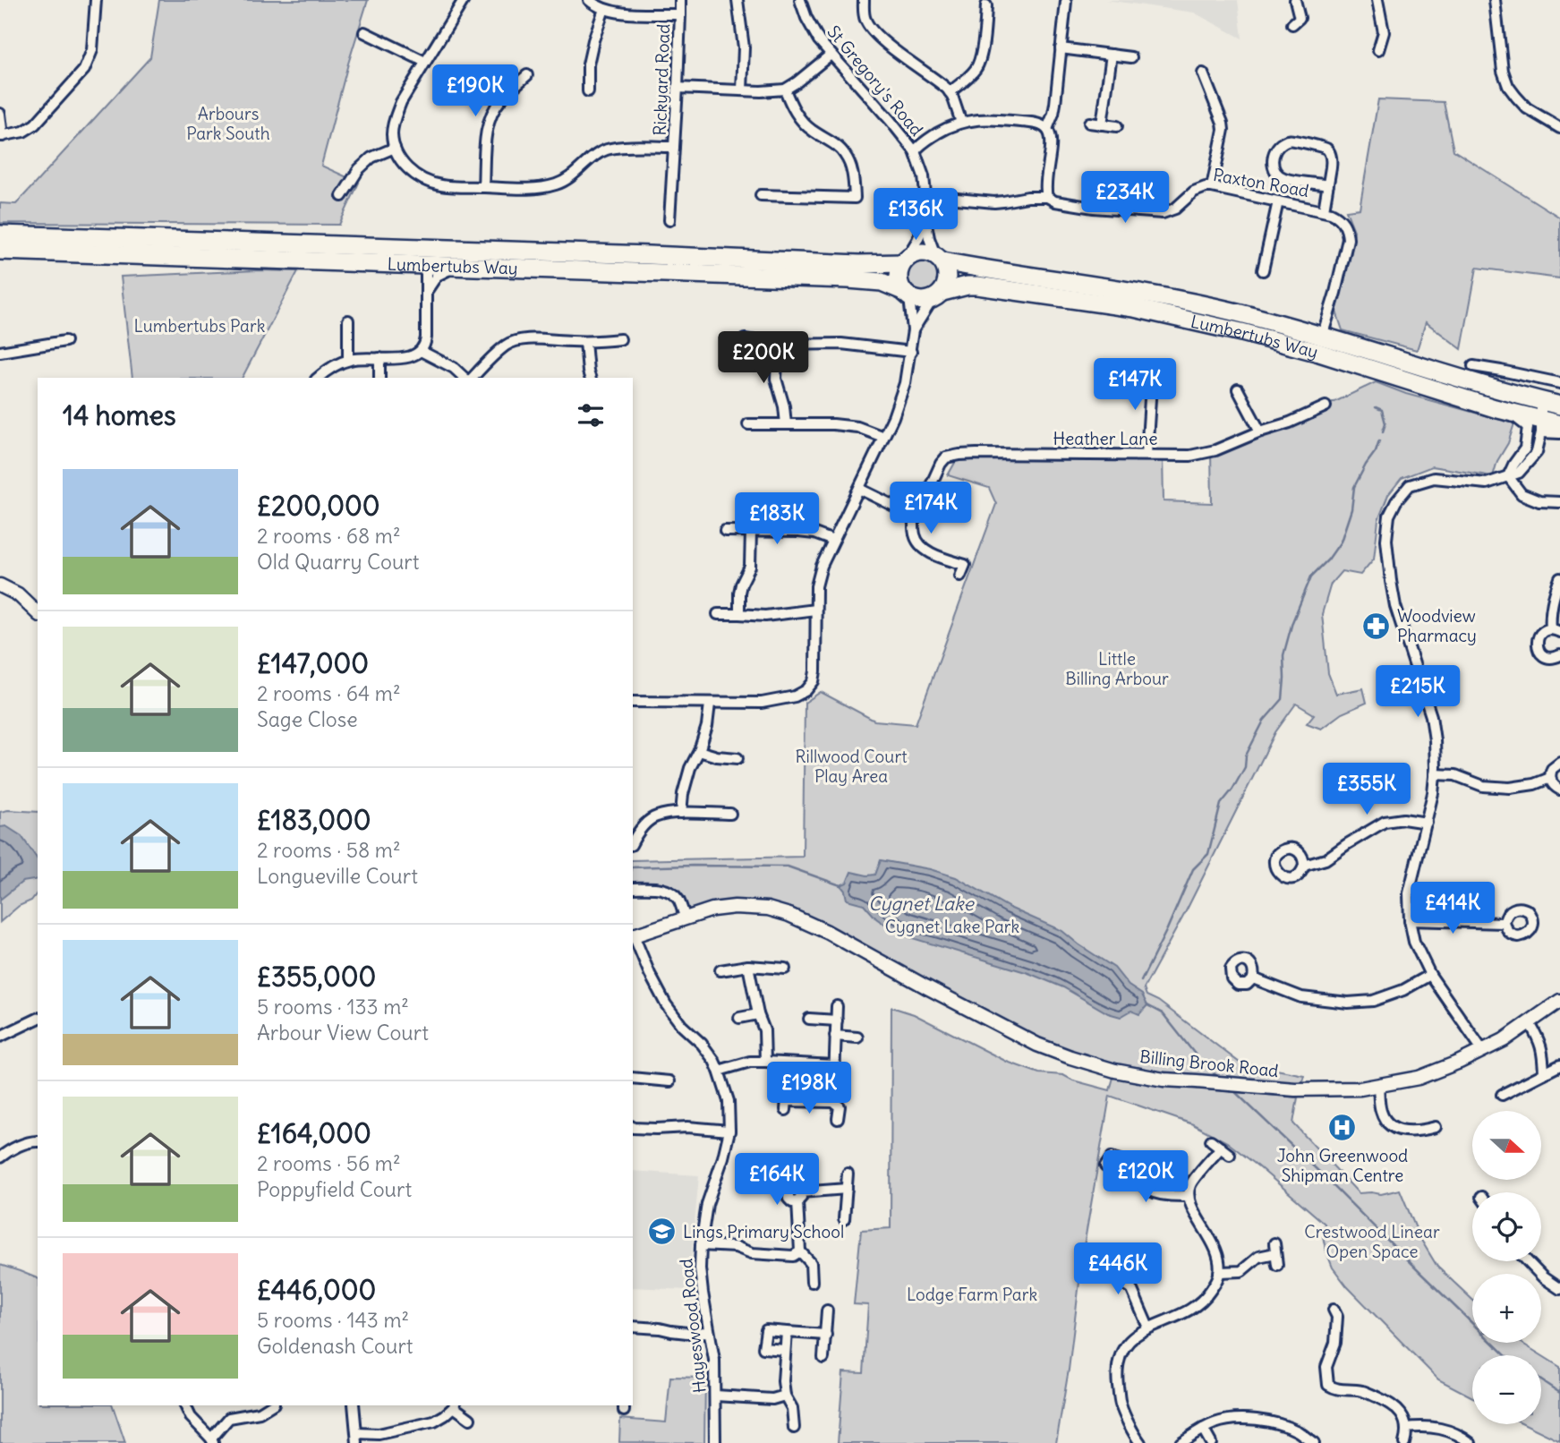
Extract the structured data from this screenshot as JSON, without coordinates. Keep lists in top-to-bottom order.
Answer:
{
  "streets": {
    "highway": ["Lumbertubs Way"],
    "street": [
      "Rickyard Road",
      "St Gregory's Road",
      "Paxton Road",
      "Heather Lane",
      "Billing Brook Road",
      "Hayeswood Road"
    ]
  },
  "crossings": [
    ["Paxton Road", "Lumbertubs Way"],
    ["Billing Brook Road", "Hayeswood Road"]
  ],
  "water": ["Cygnet Lake"],
  "parks": [
    "Arbours Park South",
    "Lumbertubs Park",
    "Little Billing Arbour",
    "Rillwood Court Play Area",
    "Cygnet Lake Park",
    "Crestwood Linear Open Space",
    "Lodge Farm Park"
  ],
  "places": {
    "pharmacy": ["Woodview Pharmacy"],
    "hospital": ["John Greenwood Shipman Centre"],
    "school or university": ["Lings Primary School"]
  },
  "north": "right",
  "page": {
    "price": [
      "£190K",
      "£234K",
      "£136K",
      "£200K",
      "£147K",
      "£174K",
      "£183K",
      "£215K",
      "£355K",
      "£414K",
      "£198K",
      "£120K",
      "£164K",
      "£446K"
    ],
    "heading": "14 homes",
    "list": [
      {
        "name": "£200,000",
        "note": "2 rooms · 68 m² · Old Quarry Court"
      },
      {
        "name": "£147,000",
        "note": "2 rooms · 64 m² · Sage Close"
      },
      {
        "name": "£183,000",
        "note": "2 rooms · 58 m² · Longueville Court"
      },
      {
        "name": "£355,000",
        "note": "5 rooms · 133 m² · Arbour View Court"
      },
      {
        "name": "£164,000",
        "note": "2 rooms · 56 m² · Poppyfield Court"
      },
      {
        "name": "£446,000",
        "note": "5 rooms · 143 m² · Goldenash Court"
      }
    ],
    "map_buttons": ["+", "−"]
  }
}
